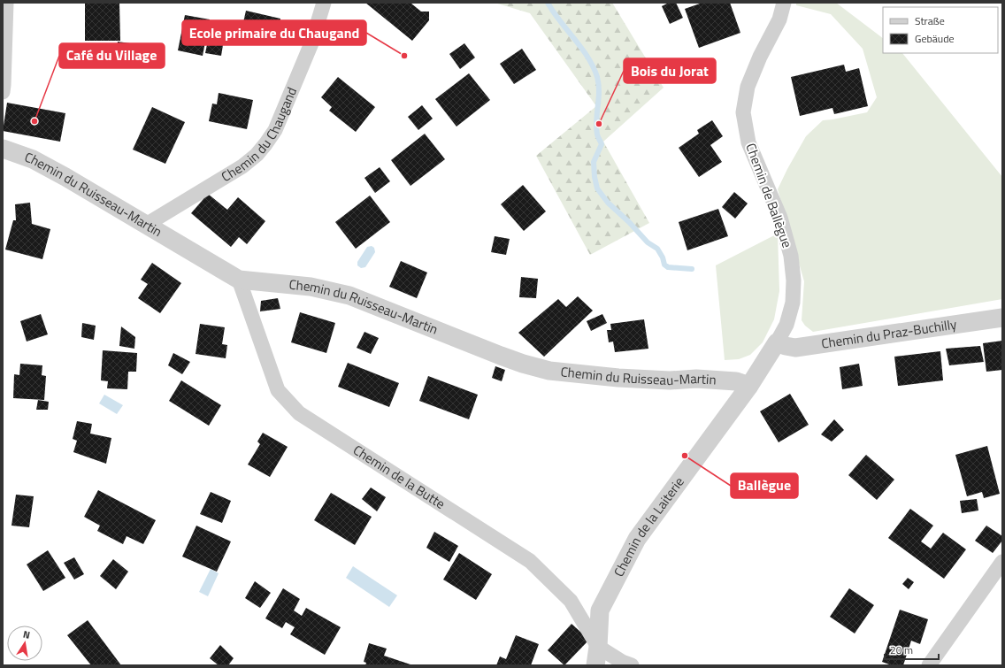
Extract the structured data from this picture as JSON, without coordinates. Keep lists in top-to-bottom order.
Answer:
{
  "streets": {
    "street": [
      "Chemin du Chaugand",
      "Chemin du Ruisseau-Martin",
      "Chemin de Ballègue",
      "Chemin du Praz-Buchilly",
      "Chemin de la Butte",
      "Chemin de la Laiterie"
    ]
  },
  "crossings": [
    ["Chemin du Chaugand", "Chemin du Ruisseau-Martin"],
    ["Chemin du Ruisseau-Martin", "Chemin de Ballègue"],
    ["Chemin du Ruisseau-Martin", "Chemin de la Butte"],
    ["Chemin du Ruisseau-Martin", "Chemin de la Laiterie"],
    ["Chemin de Ballègue", "Chemin du Praz-Buchilly"],
    ["Chemin de Ballègue", "Chemin de la Laiterie"],
    ["Chemin de la Butte", "Chemin de la Laiterie"]
  ],
  "places": [
    "Ecole primaire du Chaugand",
    "Café du Village",
    "Bois du Jorat",
    "Ballègue"
  ],
  "legend": ["Straße", "Gebäude"],
  "scale_bar": "20 m",
  "north": "top"
}
